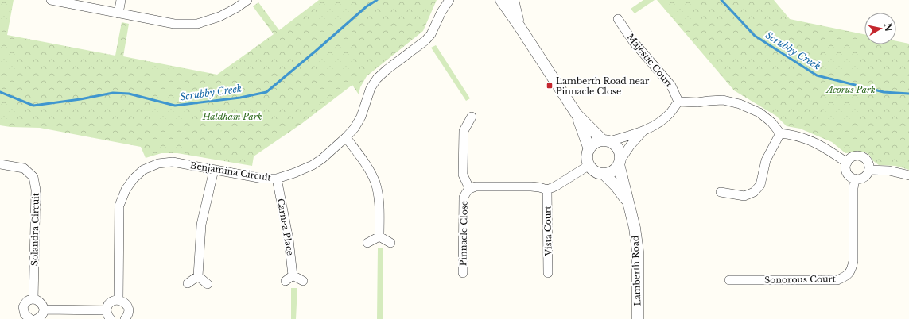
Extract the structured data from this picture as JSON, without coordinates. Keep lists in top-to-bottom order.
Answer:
{
  "streets": {
    "street": [
      "Majestic Court",
      "Benjamina Circuit",
      "Carnea Place",
      "Solandra Circuit",
      "Vista Court",
      "Pinnacle Close",
      "Lamberth Road",
      "Sonorous Court"
    ]
  },
  "crossings": [
    ["Benjamina Circuit", "Carnea Place"],
    ["Vista Court", "Pinnacle Close"]
  ],
  "water": ["Scrubby Creek"],
  "parks": ["Acorus Park", "Haldham Park"],
  "places": {
    "transit": ["Lamberth Road near Pinnacle Close"]
  },
  "north": "right"
}
